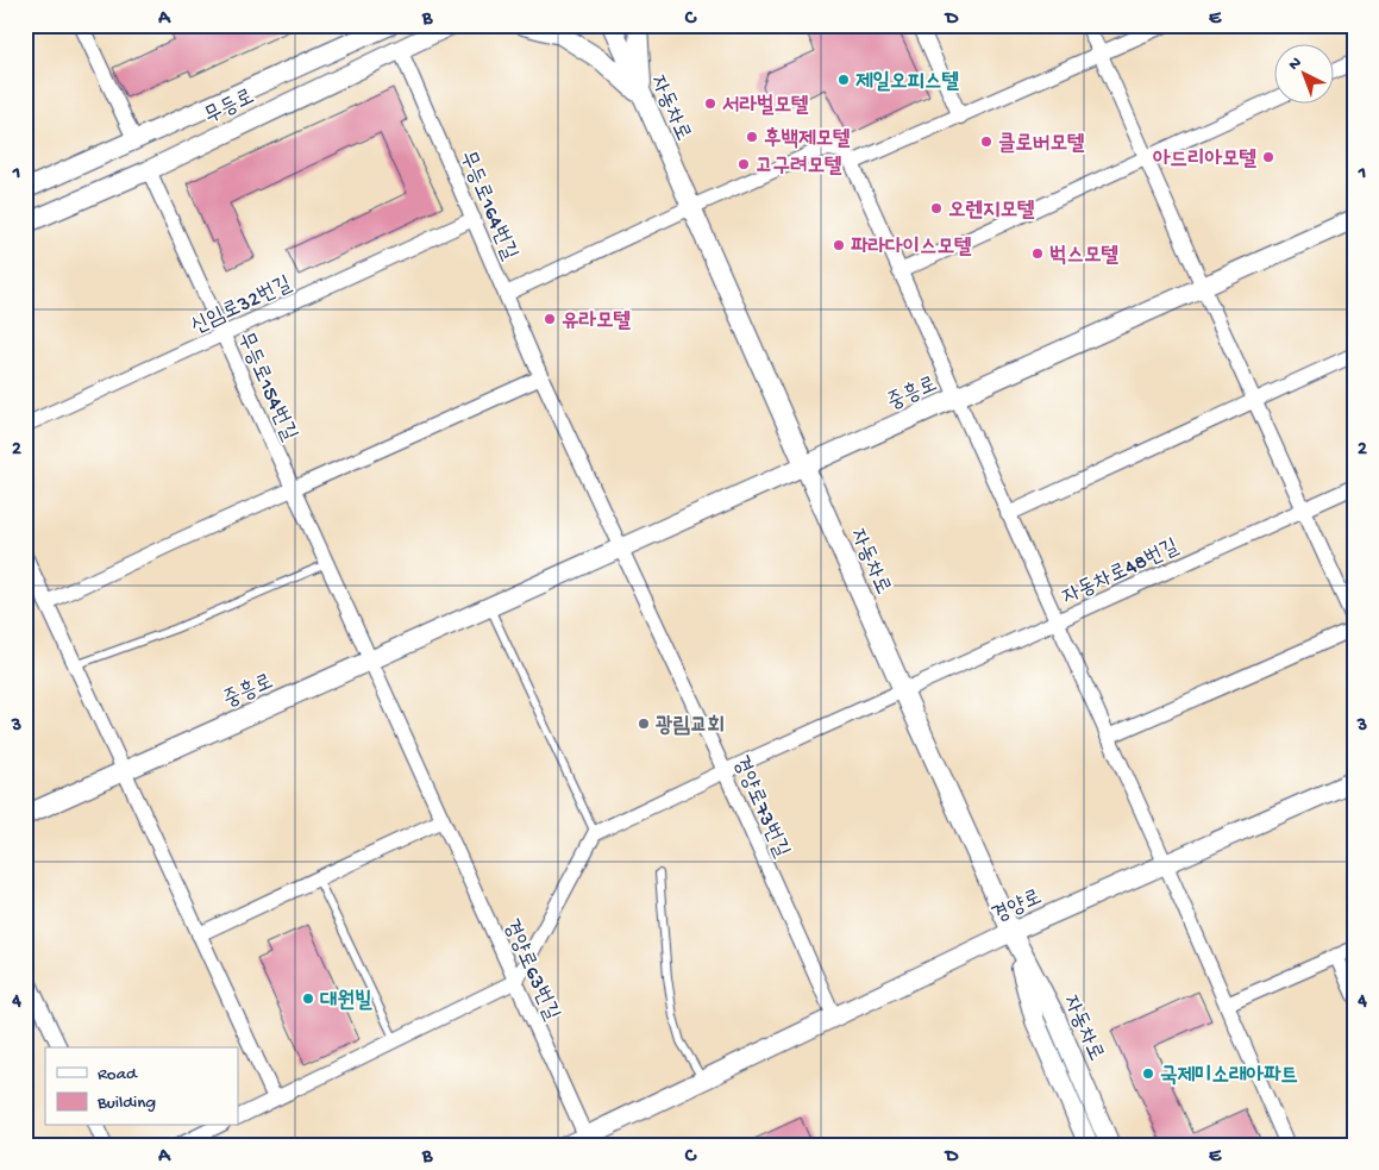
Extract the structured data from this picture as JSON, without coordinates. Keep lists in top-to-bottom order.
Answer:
{
  "streets": {
    "street": [
      "무등로",
      "자동차로",
      "무등로164번길",
      "신임로32번길",
      "무등로154번길",
      "중흥로",
      "자동차로48번길",
      "경양로73번길",
      "경양로",
      "경양로63번길"
    ]
  },
  "crossings": [
    ["무등로", "무등로164번길"],
    ["무등로", "무등로154번길"],
    ["자동차로", "중흥로"],
    ["자동차로", "자동차로48번길"],
    ["자동차로", "경양로"],
    ["무등로164번길", "신임로32번길"],
    ["무등로164번길", "중흥로"],
    ["무등로164번길", "경양로73번길"],
    ["신임로32번길", "무등로154번길"],
    ["무등로154번길", "중흥로"],
    ["무등로154번길", "경양로63번길"],
    ["중흥로", "경양로73번길"],
    ["중흥로", "경양로63번길"],
    ["자동차로48번길", "경양로73번길"],
    ["경양로73번길", "경양로"],
    ["경양로", "경양로63번길"]
  ],
  "places": [
    "제일오피스텔",
    "서라벌모텔",
    "후백제모텔",
    "클로버모텔",
    "아드리아모텔",
    "고구려모텔",
    "오렌지모텔",
    "파라다이스모텔",
    "벅스모텔",
    "유라모텔",
    "광림교회",
    "대원빌",
    "국제미소래아파트"
  ],
  "legend": ["Road", "Building"],
  "north": "top left",
  "grid": {
    "columns": [
      "A",
      "B",
      "C",
      "D",
      "E"
    ],
    "rows": [
      "1",
      "2",
      "3",
      "4"
    ]
  }
}
